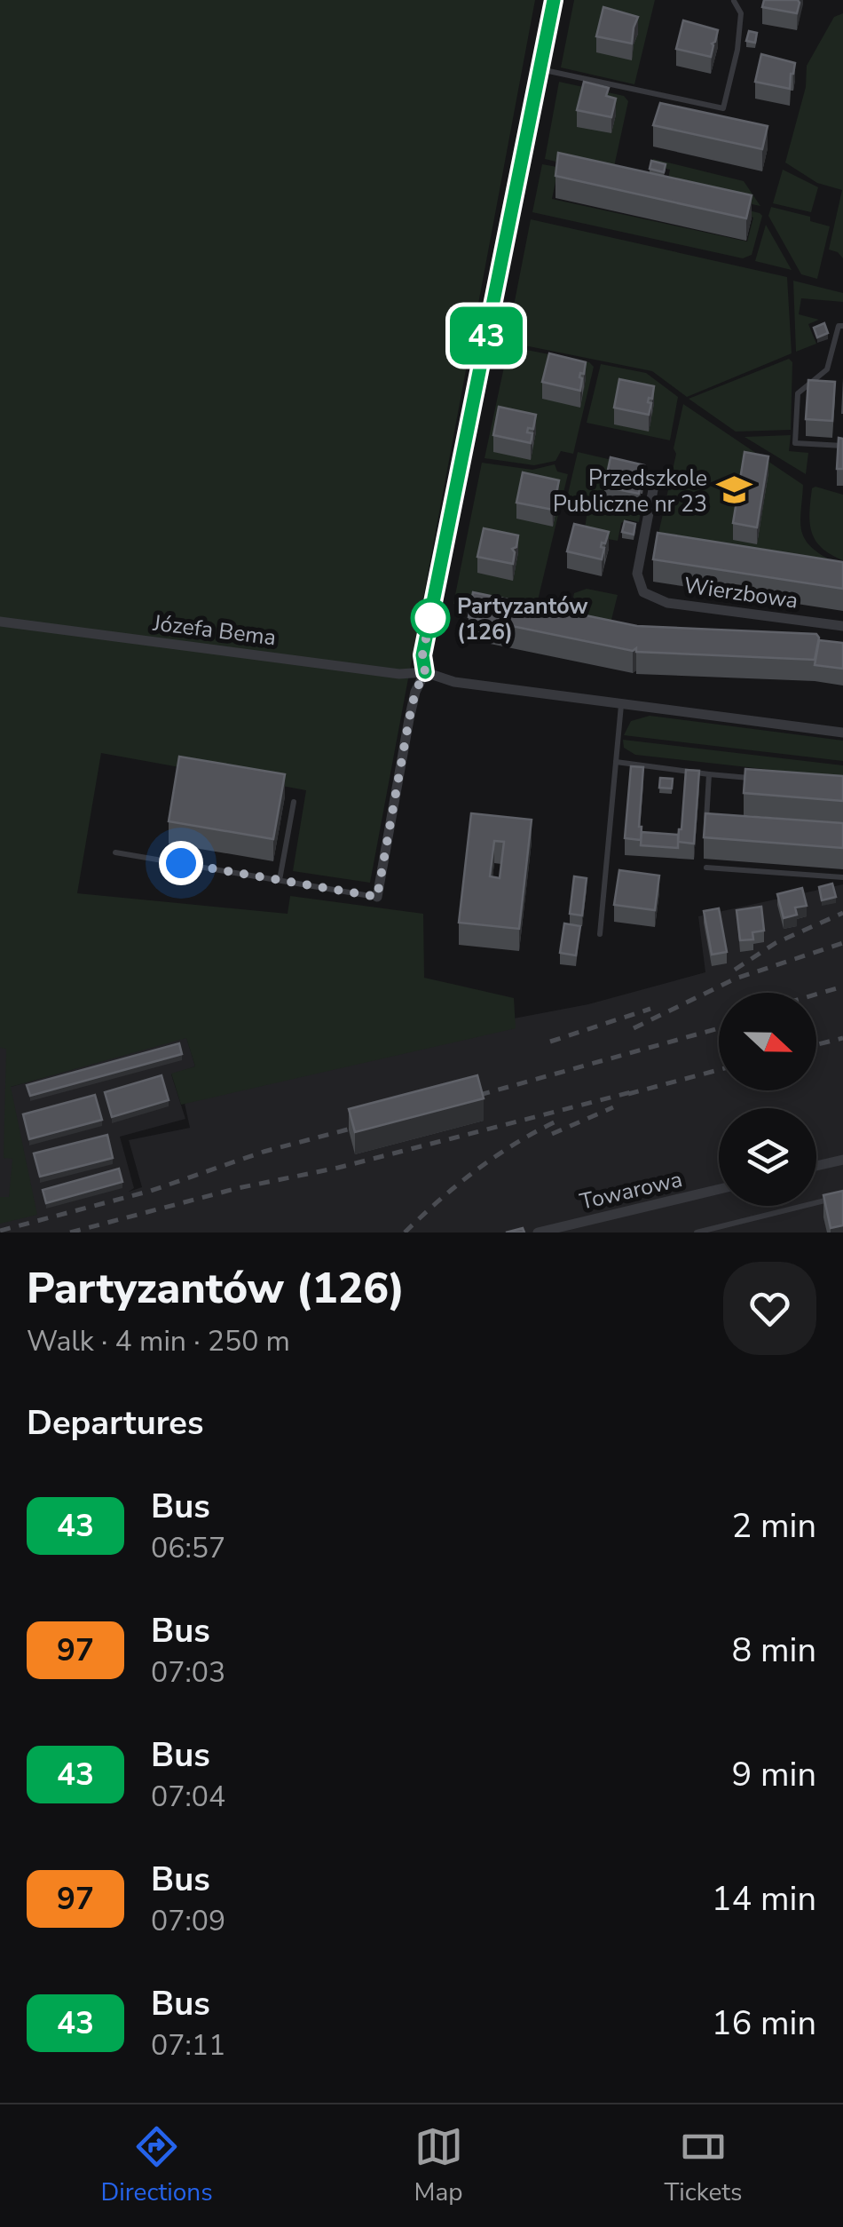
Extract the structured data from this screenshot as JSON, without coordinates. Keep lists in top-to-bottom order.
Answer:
{
  "streets": {
    "street": ["Wierzbowa", "Józefa Bema", "Towarowa"]
  },
  "places": {
    "school or university": ["Przedszkole Publiczne nr 23"],
    "other": ["Partyzantów (126)"]
  },
  "lines": ["bus line 43"],
  "north": "right",
  "page": {
    "on_map": "43",
    "heading": [
      ["Partyzantów (126)", "Walk · 4 min · 250 m"],
      "Departures"
    ],
    "list": [
      {
        "mark": "43",
        "name": "Bus",
        "note": "06:57",
        "value": "2 min"
      },
      {
        "mark": "97",
        "name": "Bus",
        "note": "07:03",
        "value": "8 min"
      },
      {
        "mark": "43",
        "name": "Bus",
        "note": "07:04",
        "value": "9 min"
      },
      {
        "mark": "97",
        "name": "Bus",
        "note": "07:09",
        "value": "14 min"
      },
      {
        "mark": "43",
        "name": "Bus",
        "note": "07:11",
        "value": "16 min"
      }
    ],
    "tabs": ["Directions", "Map", "Tickets"]
  }
}
